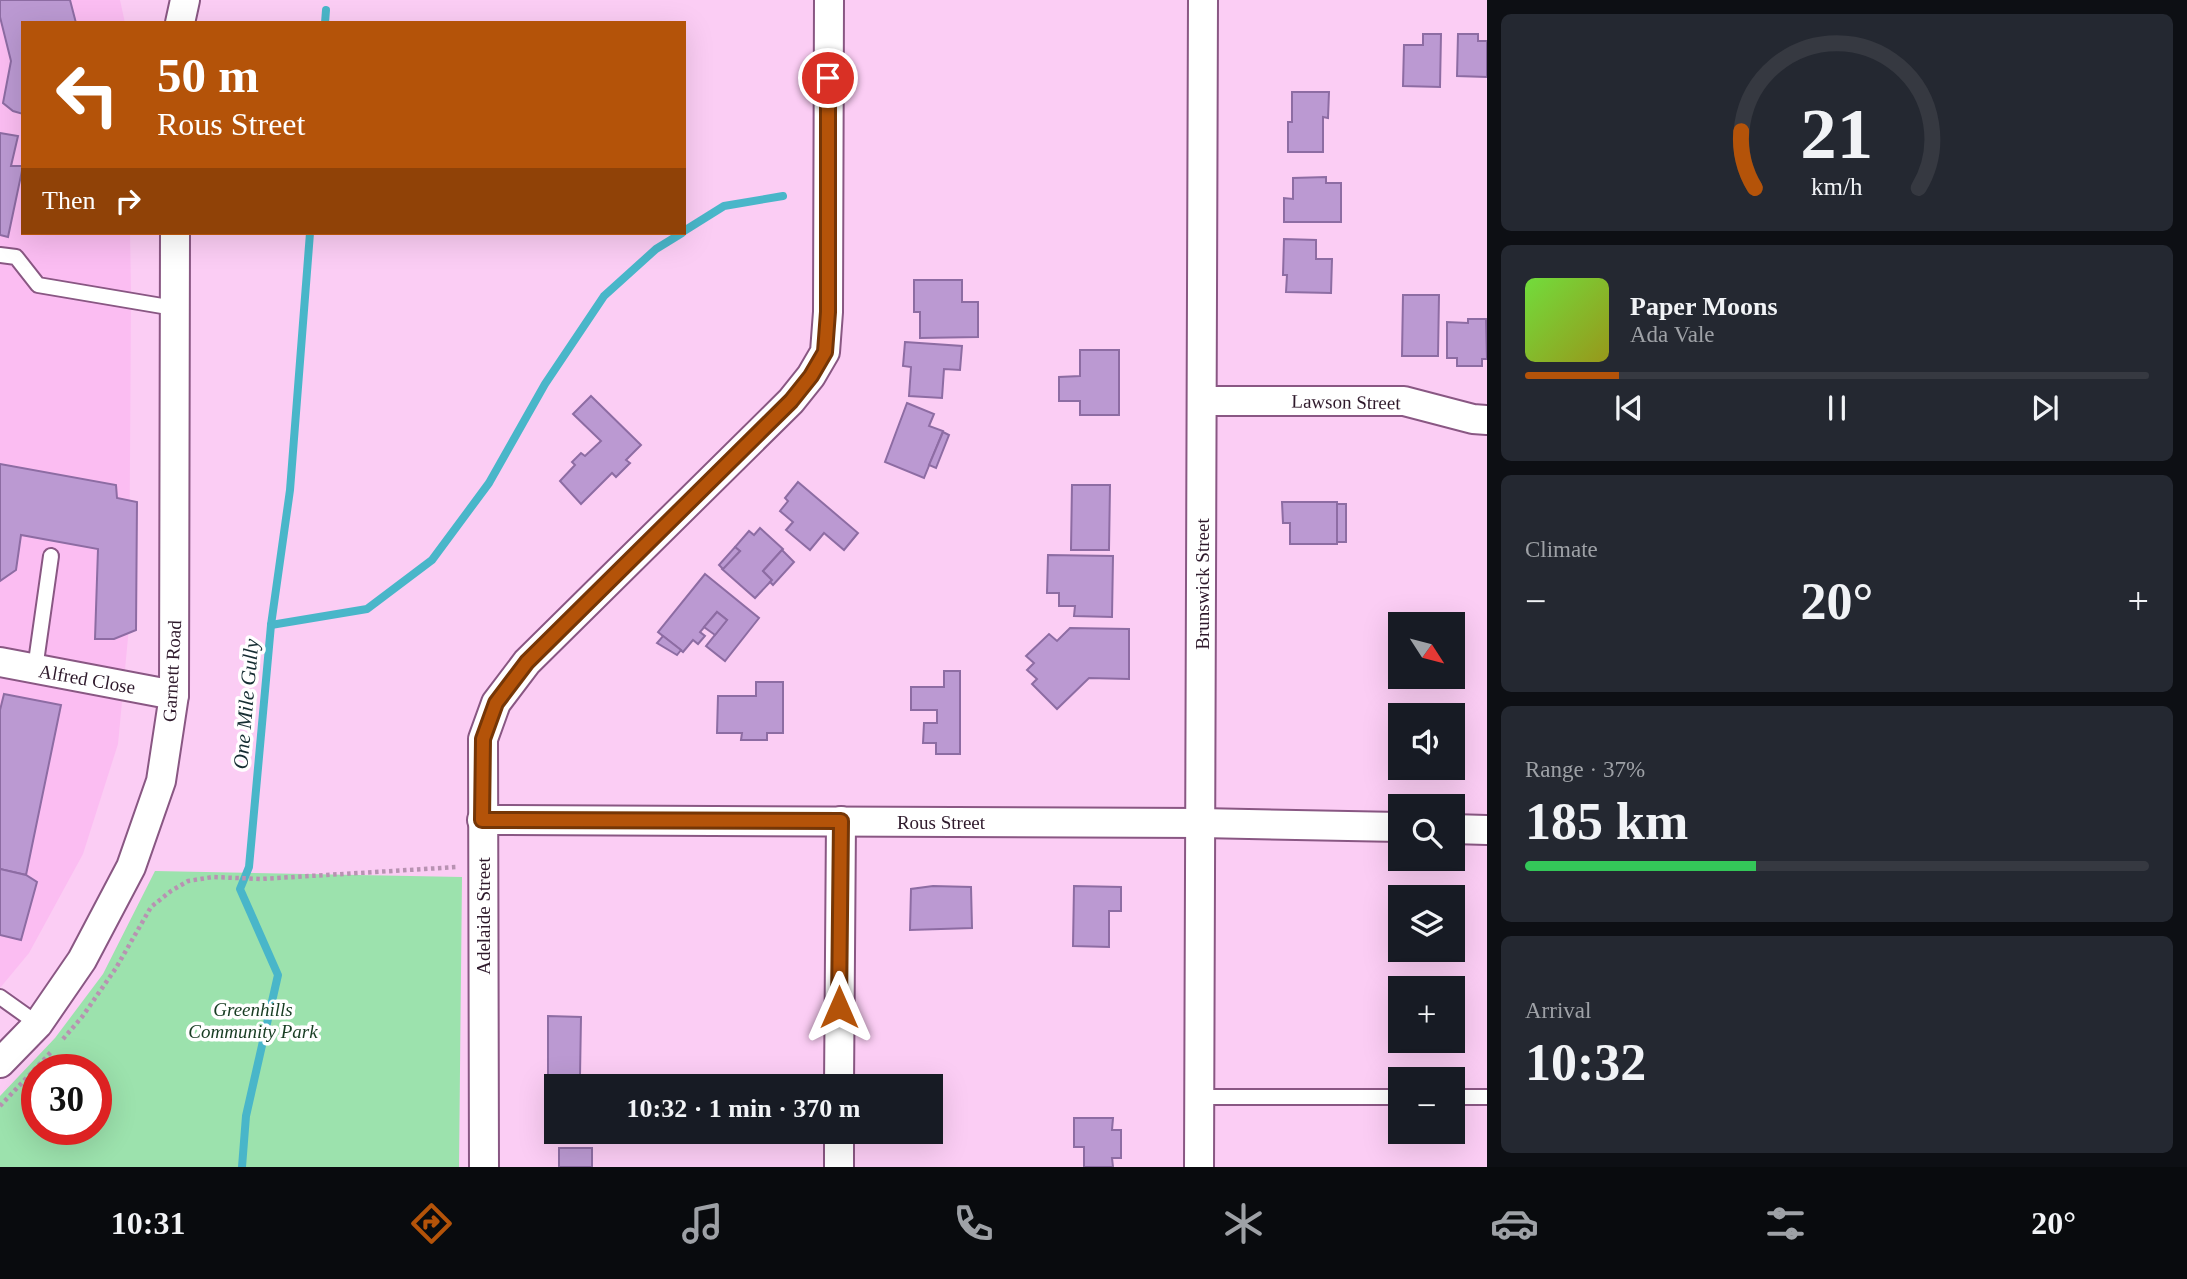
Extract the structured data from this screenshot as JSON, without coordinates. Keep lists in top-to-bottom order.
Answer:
{
  "streets": {
    "street": [
      "Lawson Street",
      "Brunswick Street",
      "Garnett Road",
      "Alfred Close",
      "Rous Street",
      "Adelaide Street"
    ]
  },
  "crossings": [
    ["Lawson Street", "Brunswick Street"],
    ["Brunswick Street", "Rous Street"],
    ["Garnett Road", "Alfred Close"],
    ["Rous Street", "Adelaide Street"]
  ],
  "water": ["One Mile Gully"],
  "parks": ["Greenhills Community Park"],
  "north": "bottom right",
  "page": {
    "turn": ["50 m", "Rous Street"],
    "then": "Then",
    "song": ["Paper Moons", "Ada Vale"],
    "tile": [
      "Climate",
      ["Range · 37%", "185 km"],
      ["Arrival", "10:32"]
    ],
    "heat": ["−", "20°", "+"],
    "map_buttons": ["+", "−"],
    "limit": "30",
    "trip": "10:32 · 1 min · 370 m",
    "tabs": ["10:31", "20°"],
    "gauge": ["21", "km/h"]
  }
}
